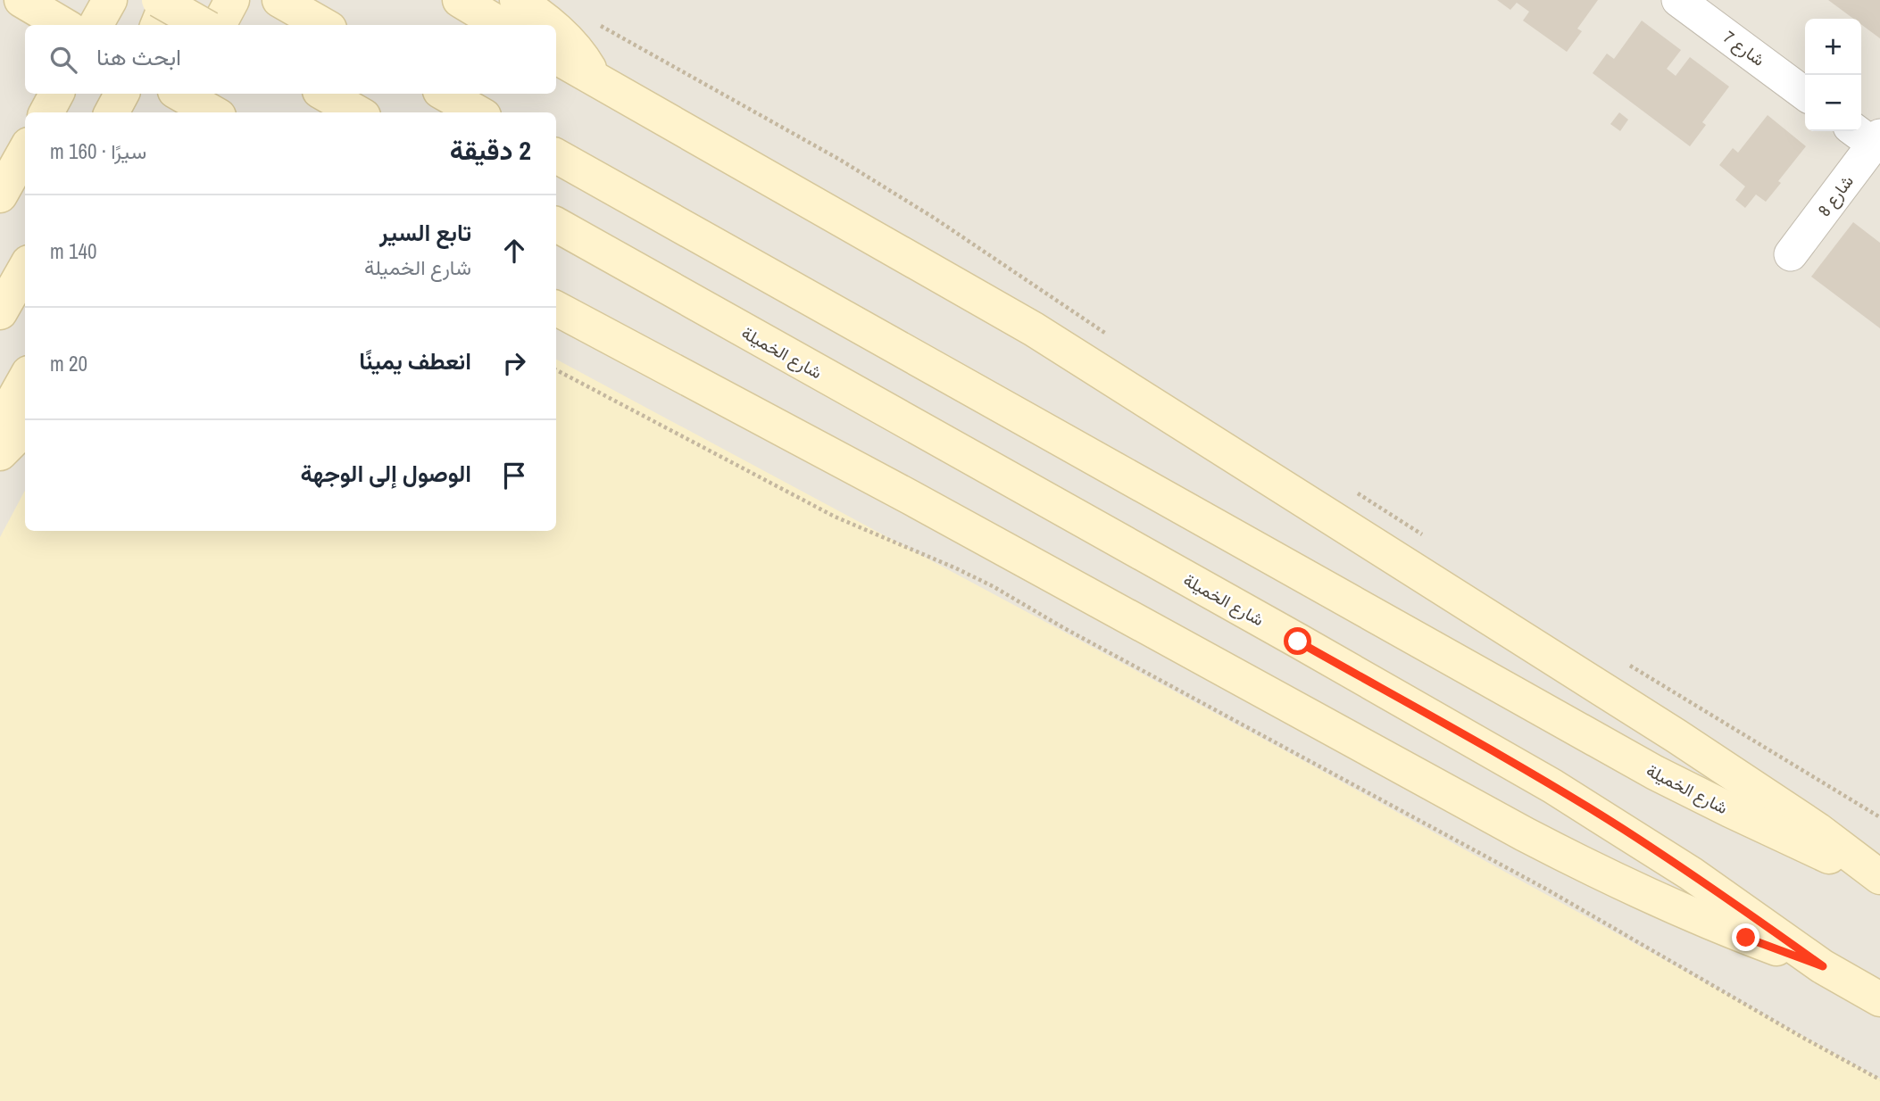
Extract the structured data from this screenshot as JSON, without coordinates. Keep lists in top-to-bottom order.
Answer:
{
  "streets": {
    "main road": ["شارع الخميلة"],
    "street": ["شارع 7", "شارع 8"]
  },
  "page": {
    "map_buttons": ["+", "−"],
    "search": "ابحث هنا",
    "heading": ["2 دقيقة", "سيرًا · 160 m"],
    "list": [
      ["تابع السير", "شارع الخميلة", "140 m"],
      ["انعطف يمينًا", "20 m"],
      "الوصول إلى الوجهة"
    ]
  }
}
